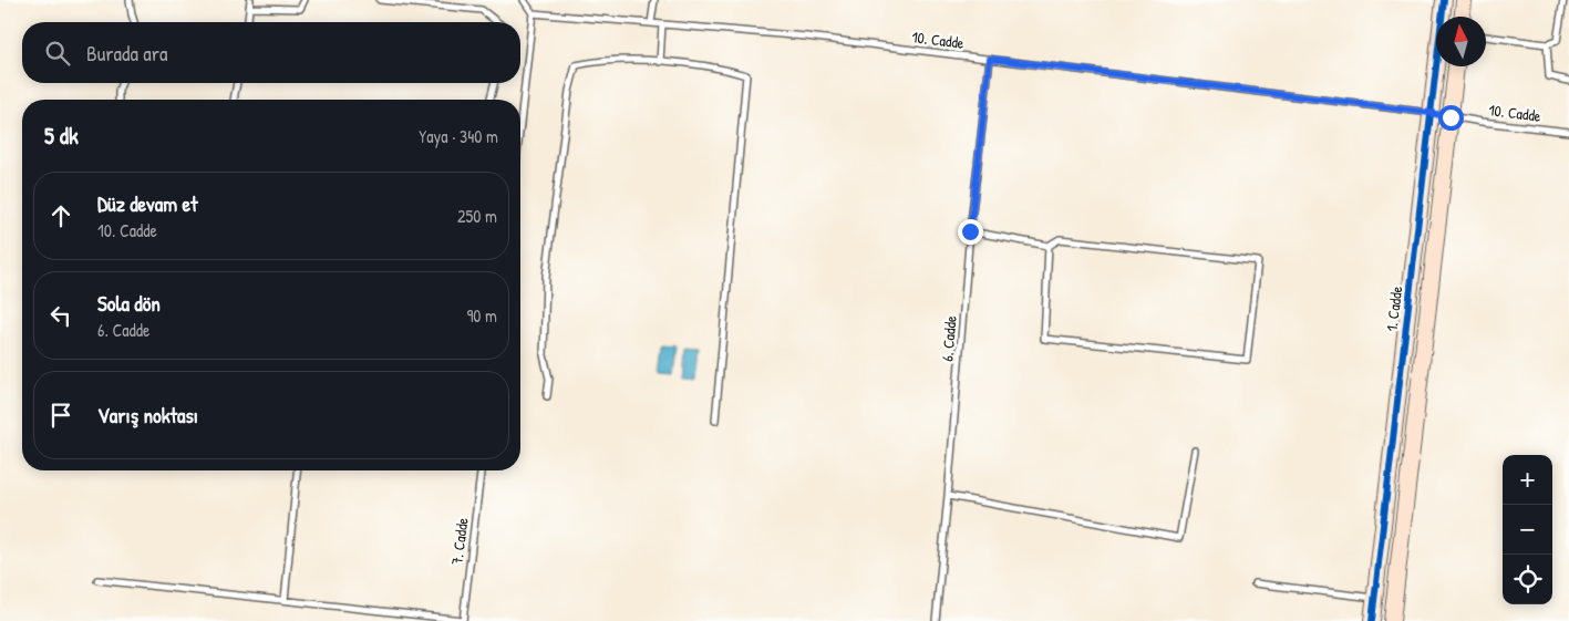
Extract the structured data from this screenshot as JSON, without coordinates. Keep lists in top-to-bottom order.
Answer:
{
  "streets": {
    "street": ["1. Cadde"],
    "lane": ["10. Cadde", "6. Cadde", "7. Cadde"]
  },
  "crossings": [
    ["10. Cadde", "1. Cadde"],
    ["10. Cadde", "6. Cadde"]
  ],
  "north": "top",
  "page": {
    "search": "Burada ara",
    "heading": ["5 dk", "Yaya · 340 m"],
    "list": [
      ["Düz devam et", "10. Cadde", "250 m"],
      ["Sola dön", "6. Cadde", "90 m"],
      "Varış noktası"
    ],
    "map_buttons": ["+", "−"]
  }
}
